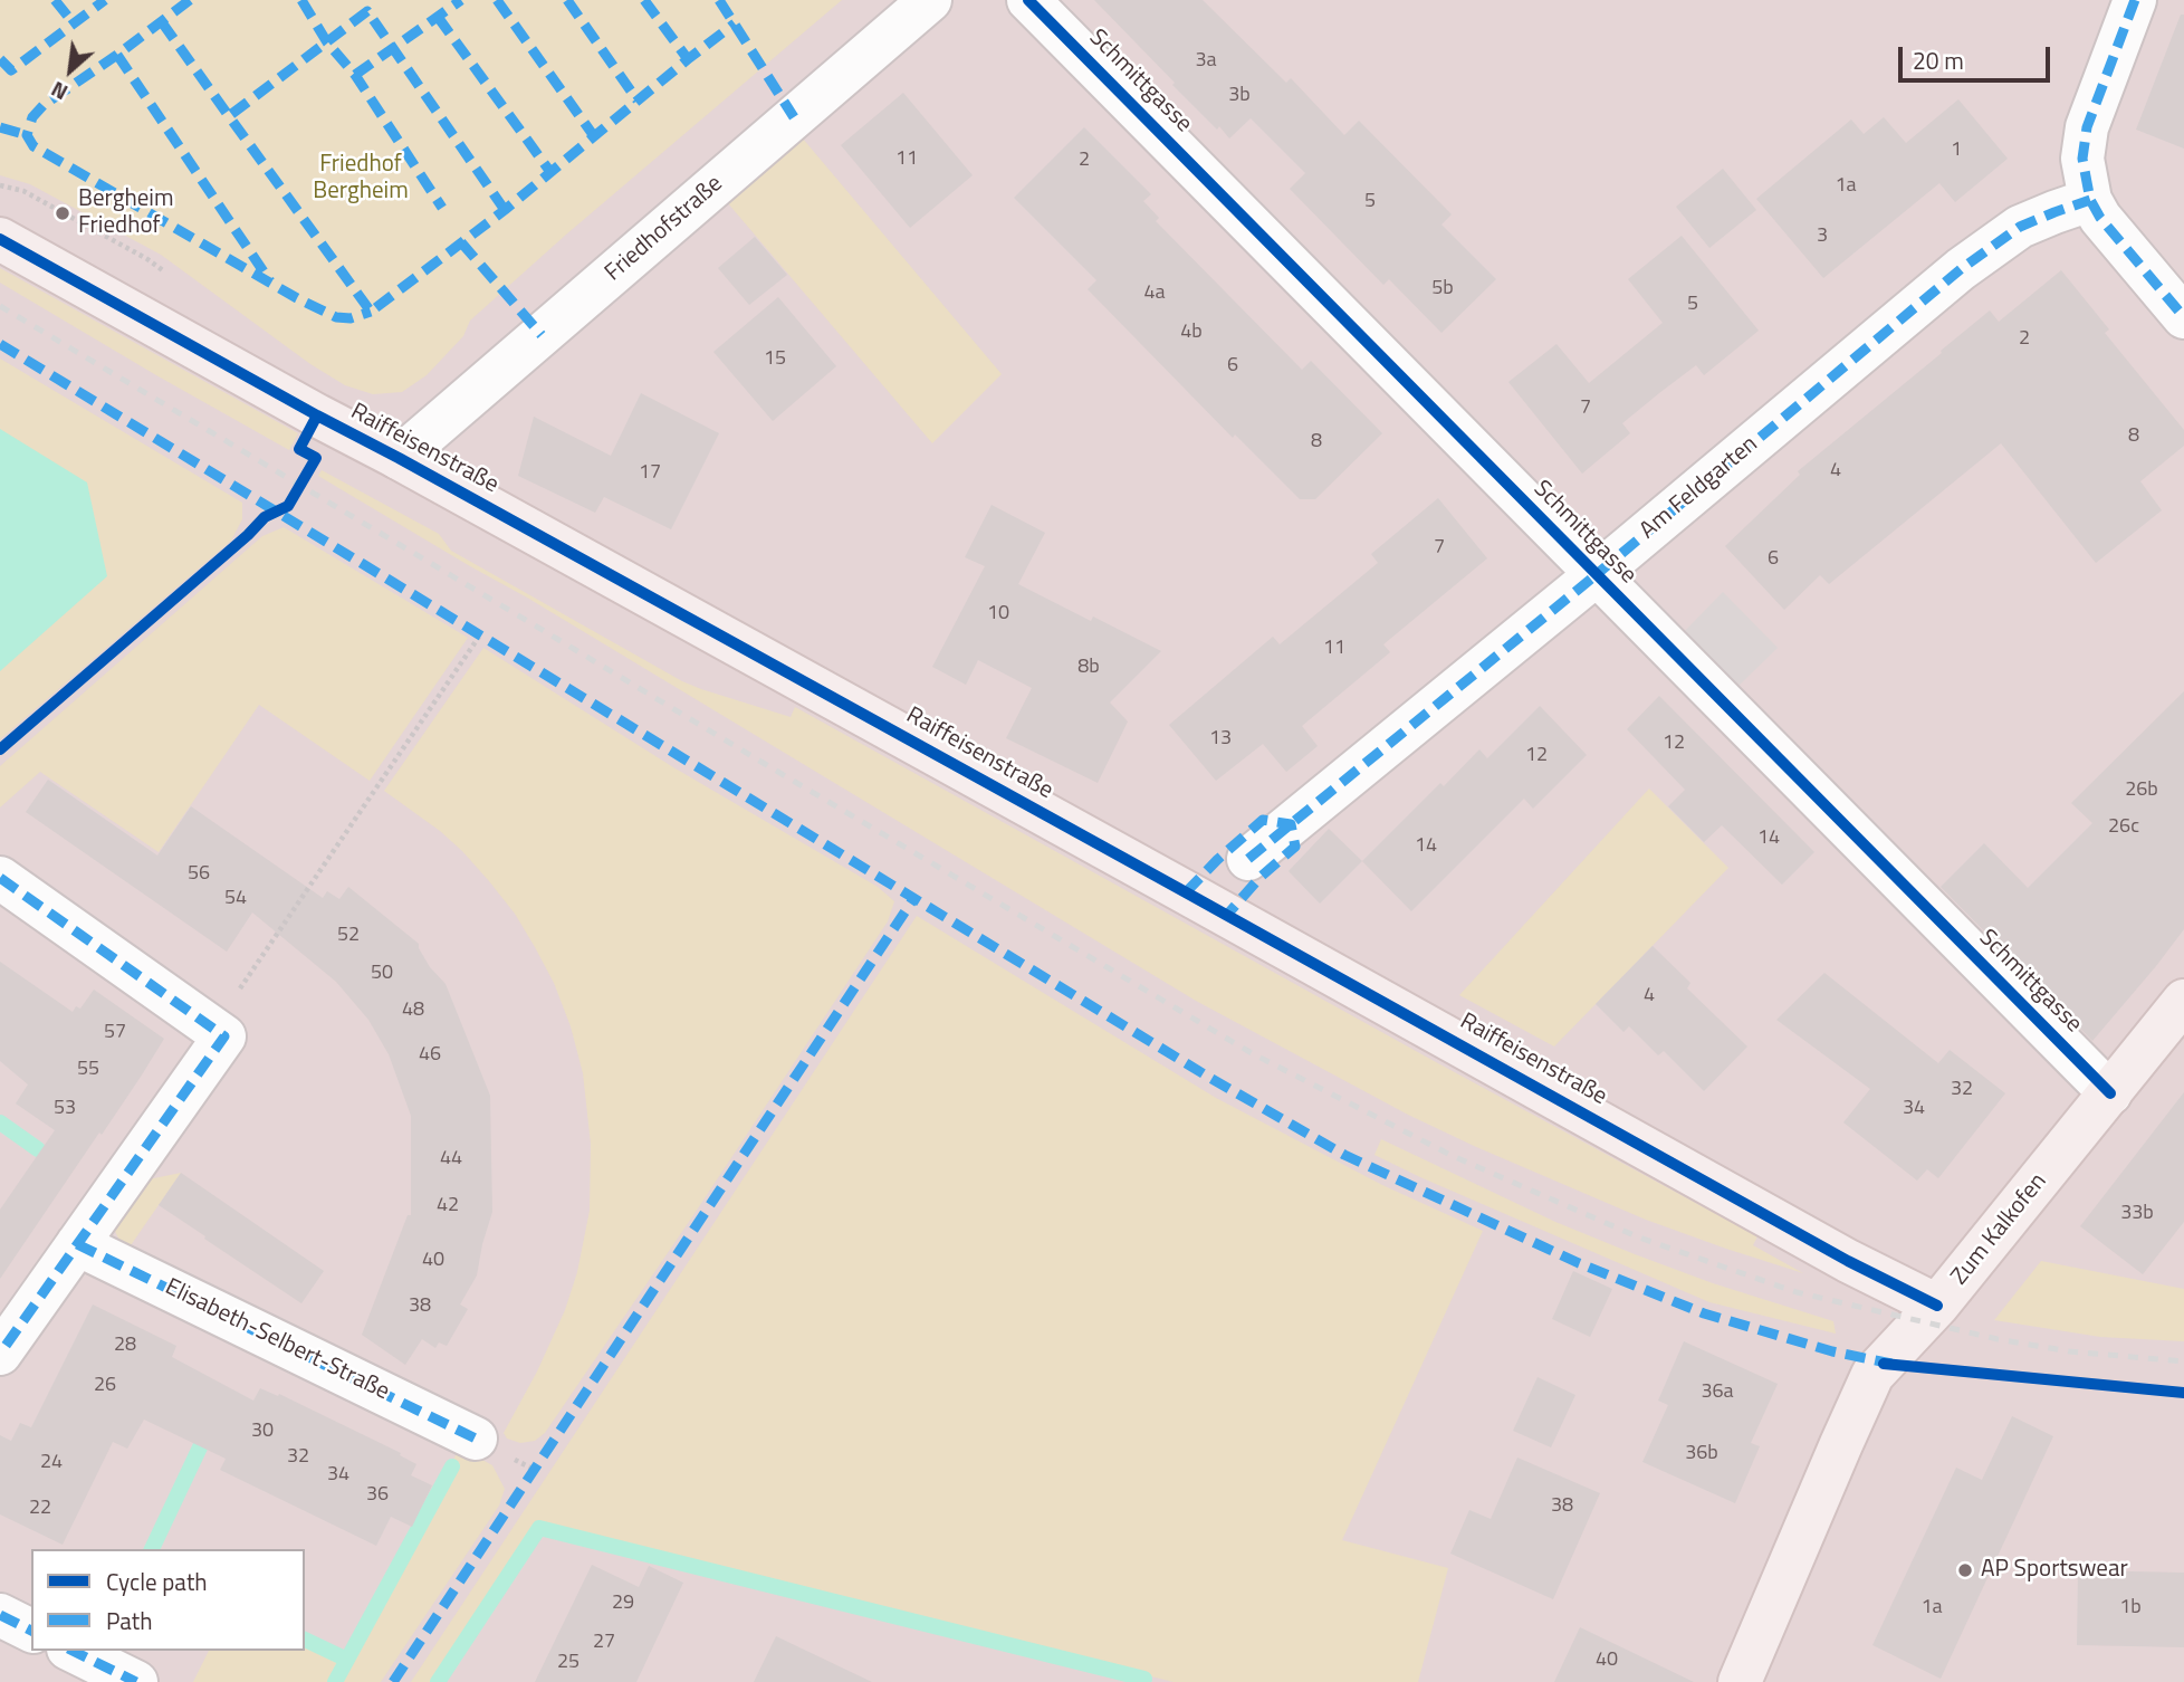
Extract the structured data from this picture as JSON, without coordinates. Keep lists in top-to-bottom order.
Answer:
{
  "streets": {
    "street": [
      "Schmittgasse",
      "Friedhofstraße",
      "Raiffeisenstraße",
      "Am Feldgarten",
      "Zum Kalkofen",
      "Elisabeth-Selbert-Straße"
    ]
  },
  "crossings": [
    ["Schmittgasse", "Am Feldgarten"],
    ["Schmittgasse", "Zum Kalkofen"],
    ["Friedhofstraße", "Raiffeisenstraße"],
    ["Raiffeisenstraße", "Zum Kalkofen"]
  ],
  "parks": ["Friedhof Bergheim"],
  "places": ["Bergheim Friedhof", "AP Sportswear"],
  "house_numbers": [
    "3a",
    "3b",
    "1",
    "11",
    "2",
    "1a",
    "5",
    "3",
    "5b",
    "4a",
    "5",
    "4b",
    "2",
    "15",
    "6",
    "7",
    "8",
    "8",
    "4",
    "17",
    "7",
    "6",
    "10",
    "11",
    "8b",
    "13",
    "12",
    "12",
    "26b",
    "26c",
    "14",
    "14",
    "56",
    "54",
    "52",
    "50",
    "4",
    "48",
    "57",
    "46",
    "55",
    "32",
    "53",
    "34",
    "44",
    "42",
    "33b",
    "40",
    "38",
    "28",
    "26",
    "36a",
    "30",
    "36b",
    "32",
    "24",
    "34",
    "36",
    "38",
    "22",
    "29",
    "1a",
    "1b",
    "27",
    "40",
    "25"
  ],
  "legend": ["Cycle path", "Path"],
  "scale_bar": "20 m",
  "north": "bottom left"
}
